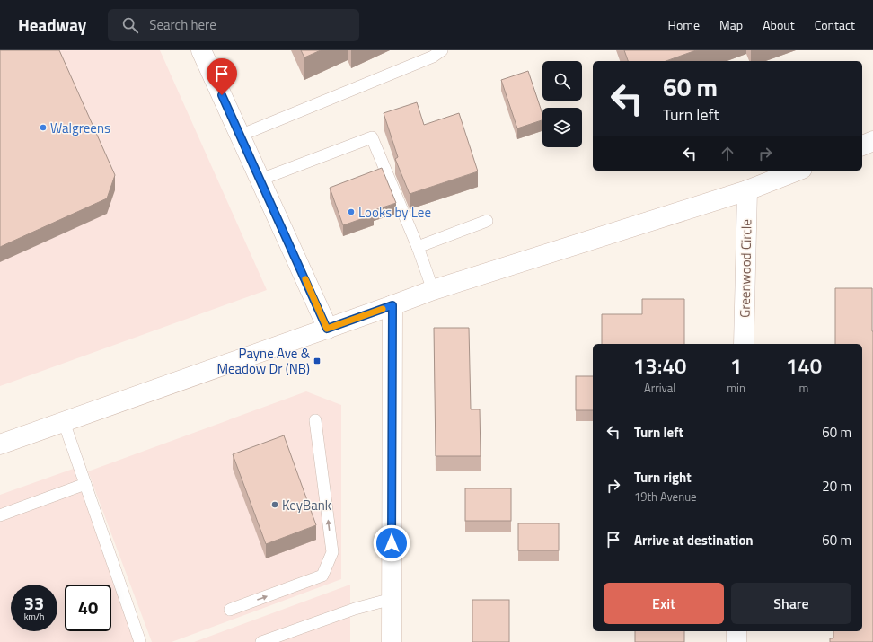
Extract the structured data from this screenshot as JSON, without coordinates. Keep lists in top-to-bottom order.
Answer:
{
  "streets": {
    "street": ["Greenwood Circle"]
  },
  "places": {
    "other": ["Walgreens", "Looks by Lee", "KeyBank"],
    "transit": ["Payne Ave & Meadow Dr (NB)"]
  },
  "page": {
    "header": "Headway",
    "search": "Search here",
    "nav": [
      "Home",
      "Map",
      "About",
      "Contact"
    ],
    "turn": ["60 m", "Turn left"],
    "eta": [
      "13:40",
      "Arrival",
      "1",
      "min",
      "140",
      "m"
    ],
    "list": [
      {
        "name": "Turn left",
        "value": "60 m"
      },
      {
        "name": "Turn right",
        "note": "19th Avenue",
        "value": "20 m"
      },
      {
        "name": "Arrive at destination",
        "value": "60 m"
      }
    ],
    "buttons": ["Exit", "Share"],
    "speed": "33 km/h",
    "limit": "40"
  }
}
